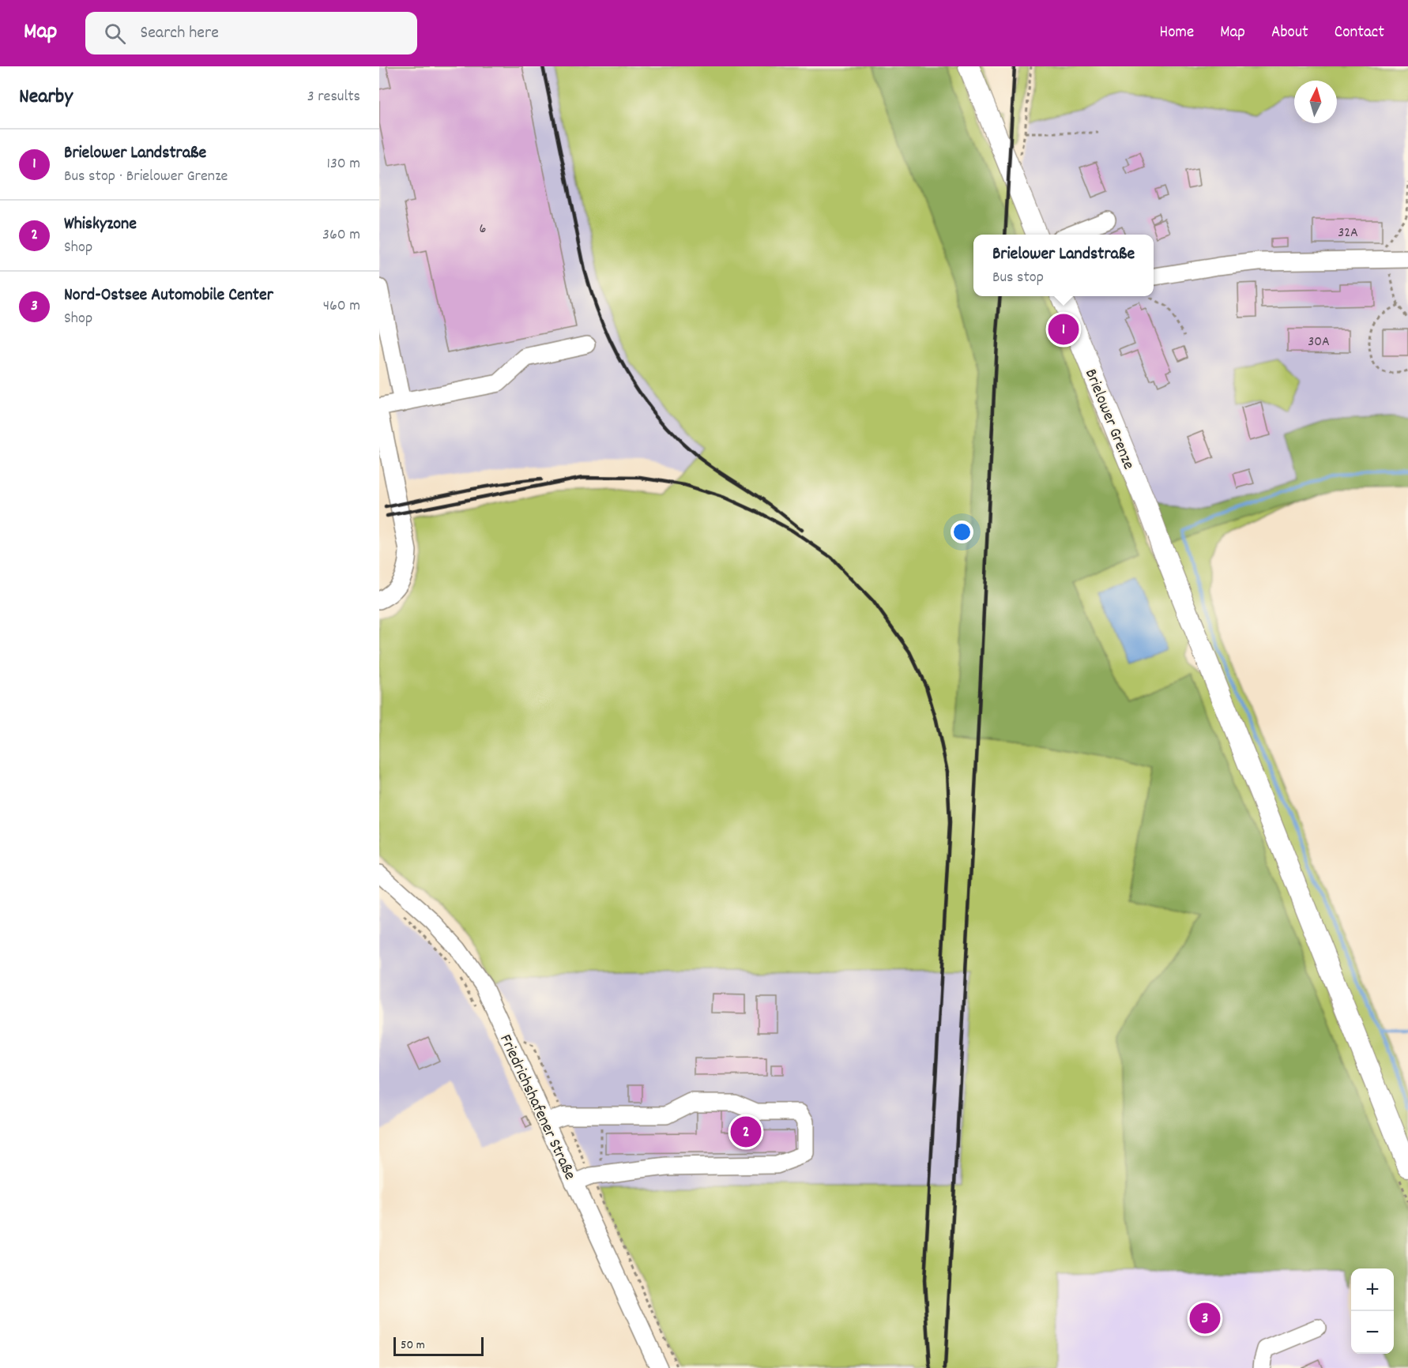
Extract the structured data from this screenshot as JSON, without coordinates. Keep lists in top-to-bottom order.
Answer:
{
  "streets": {
    "main road": ["Brielower Grenze"],
    "street": ["Friedrichshafener Straße"]
  },
  "house_numbers": ["6", "32A", "30A"],
  "scale_bar": "50 m",
  "north": "top",
  "page": {
    "header": "Map",
    "search": "Search here",
    "nav": [
      "Home",
      "Map",
      "About",
      "Contact"
    ],
    "heading": ["Nearby", "3 results"],
    "list": [
      {
        "mark": "1",
        "name": "Brielower Landstraße",
        "note": "Bus stop · Brielower Grenze",
        "value": "130 m"
      },
      {
        "mark": "2",
        "name": "Whiskyzone",
        "note": "Shop",
        "value": "360 m"
      },
      {
        "mark": "3",
        "name": "Nord-Ostsee Automobile Center",
        "note": "Shop",
        "value": "460 m"
      }
    ],
    "popup": ["Brielower Landstraße", "Bus stop"],
    "pins": ["1", "2", "3"],
    "map_buttons": ["+", "−"],
    "scale": "50 m"
  }
}
